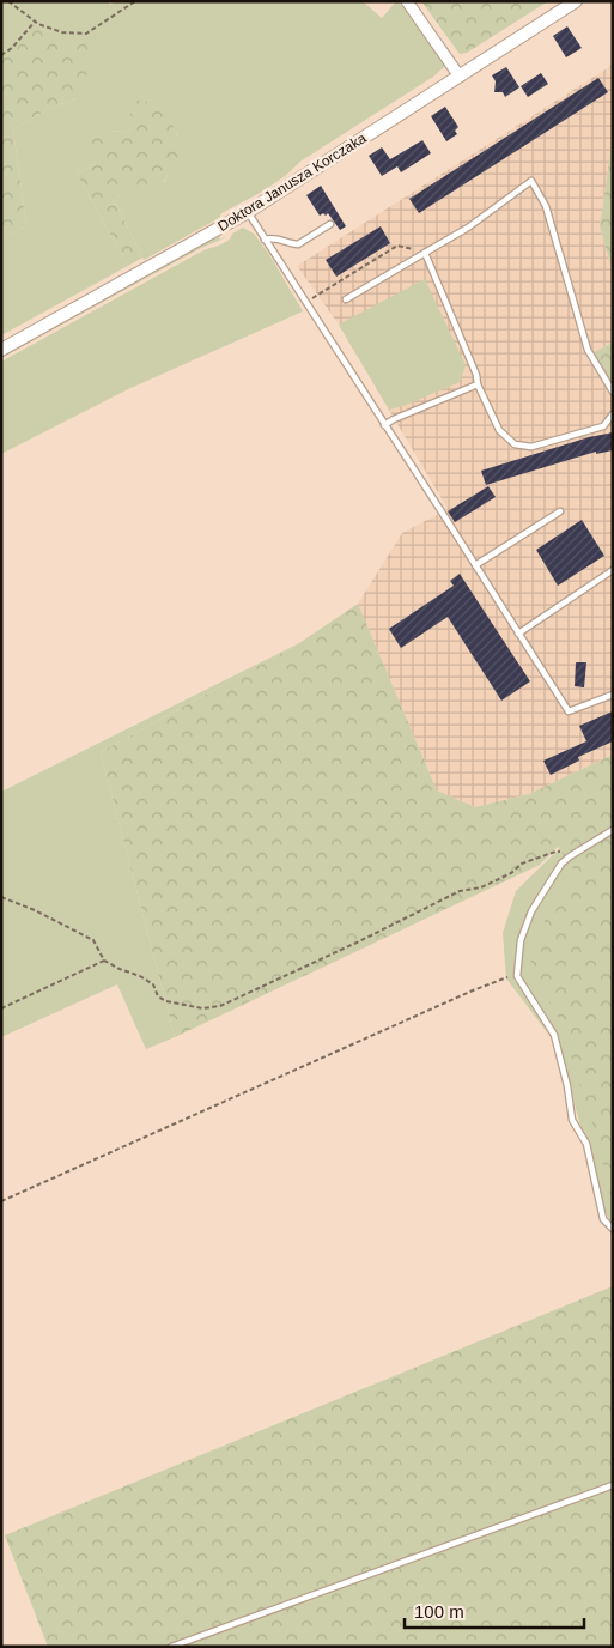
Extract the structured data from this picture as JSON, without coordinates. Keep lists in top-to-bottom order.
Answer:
{
  "streets": {
    "street": ["Doktora Janusza Korczaka"]
  },
  "scale_bar": "100 m"
}
